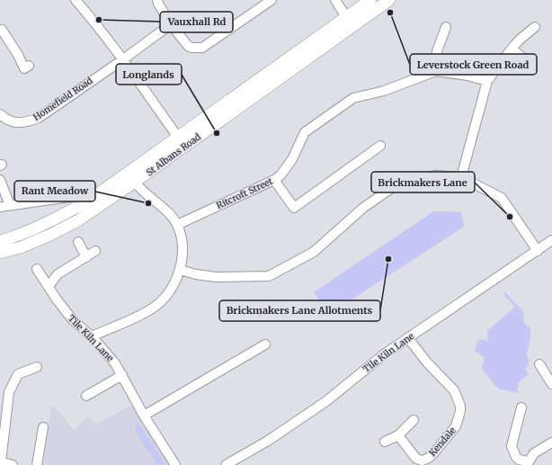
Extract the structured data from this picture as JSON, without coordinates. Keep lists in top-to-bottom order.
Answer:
{
  "streets": {
    "main road": ["St Albans Road"],
    "street": [
      "Homefield Road",
      "Ritcroft Street",
      "Tile Kiln Lane",
      "Kendale"
    ]
  },
  "crossings": [
    ["Tile Kiln Lane", "Kendale"]
  ],
  "places": [
    "Leverstock Green Road",
    "Vauxhall Rd",
    "Longlands",
    "Rant Meadow",
    "Brickmakers Lane",
    "Brickmakers Lane Allotments"
  ]
}
